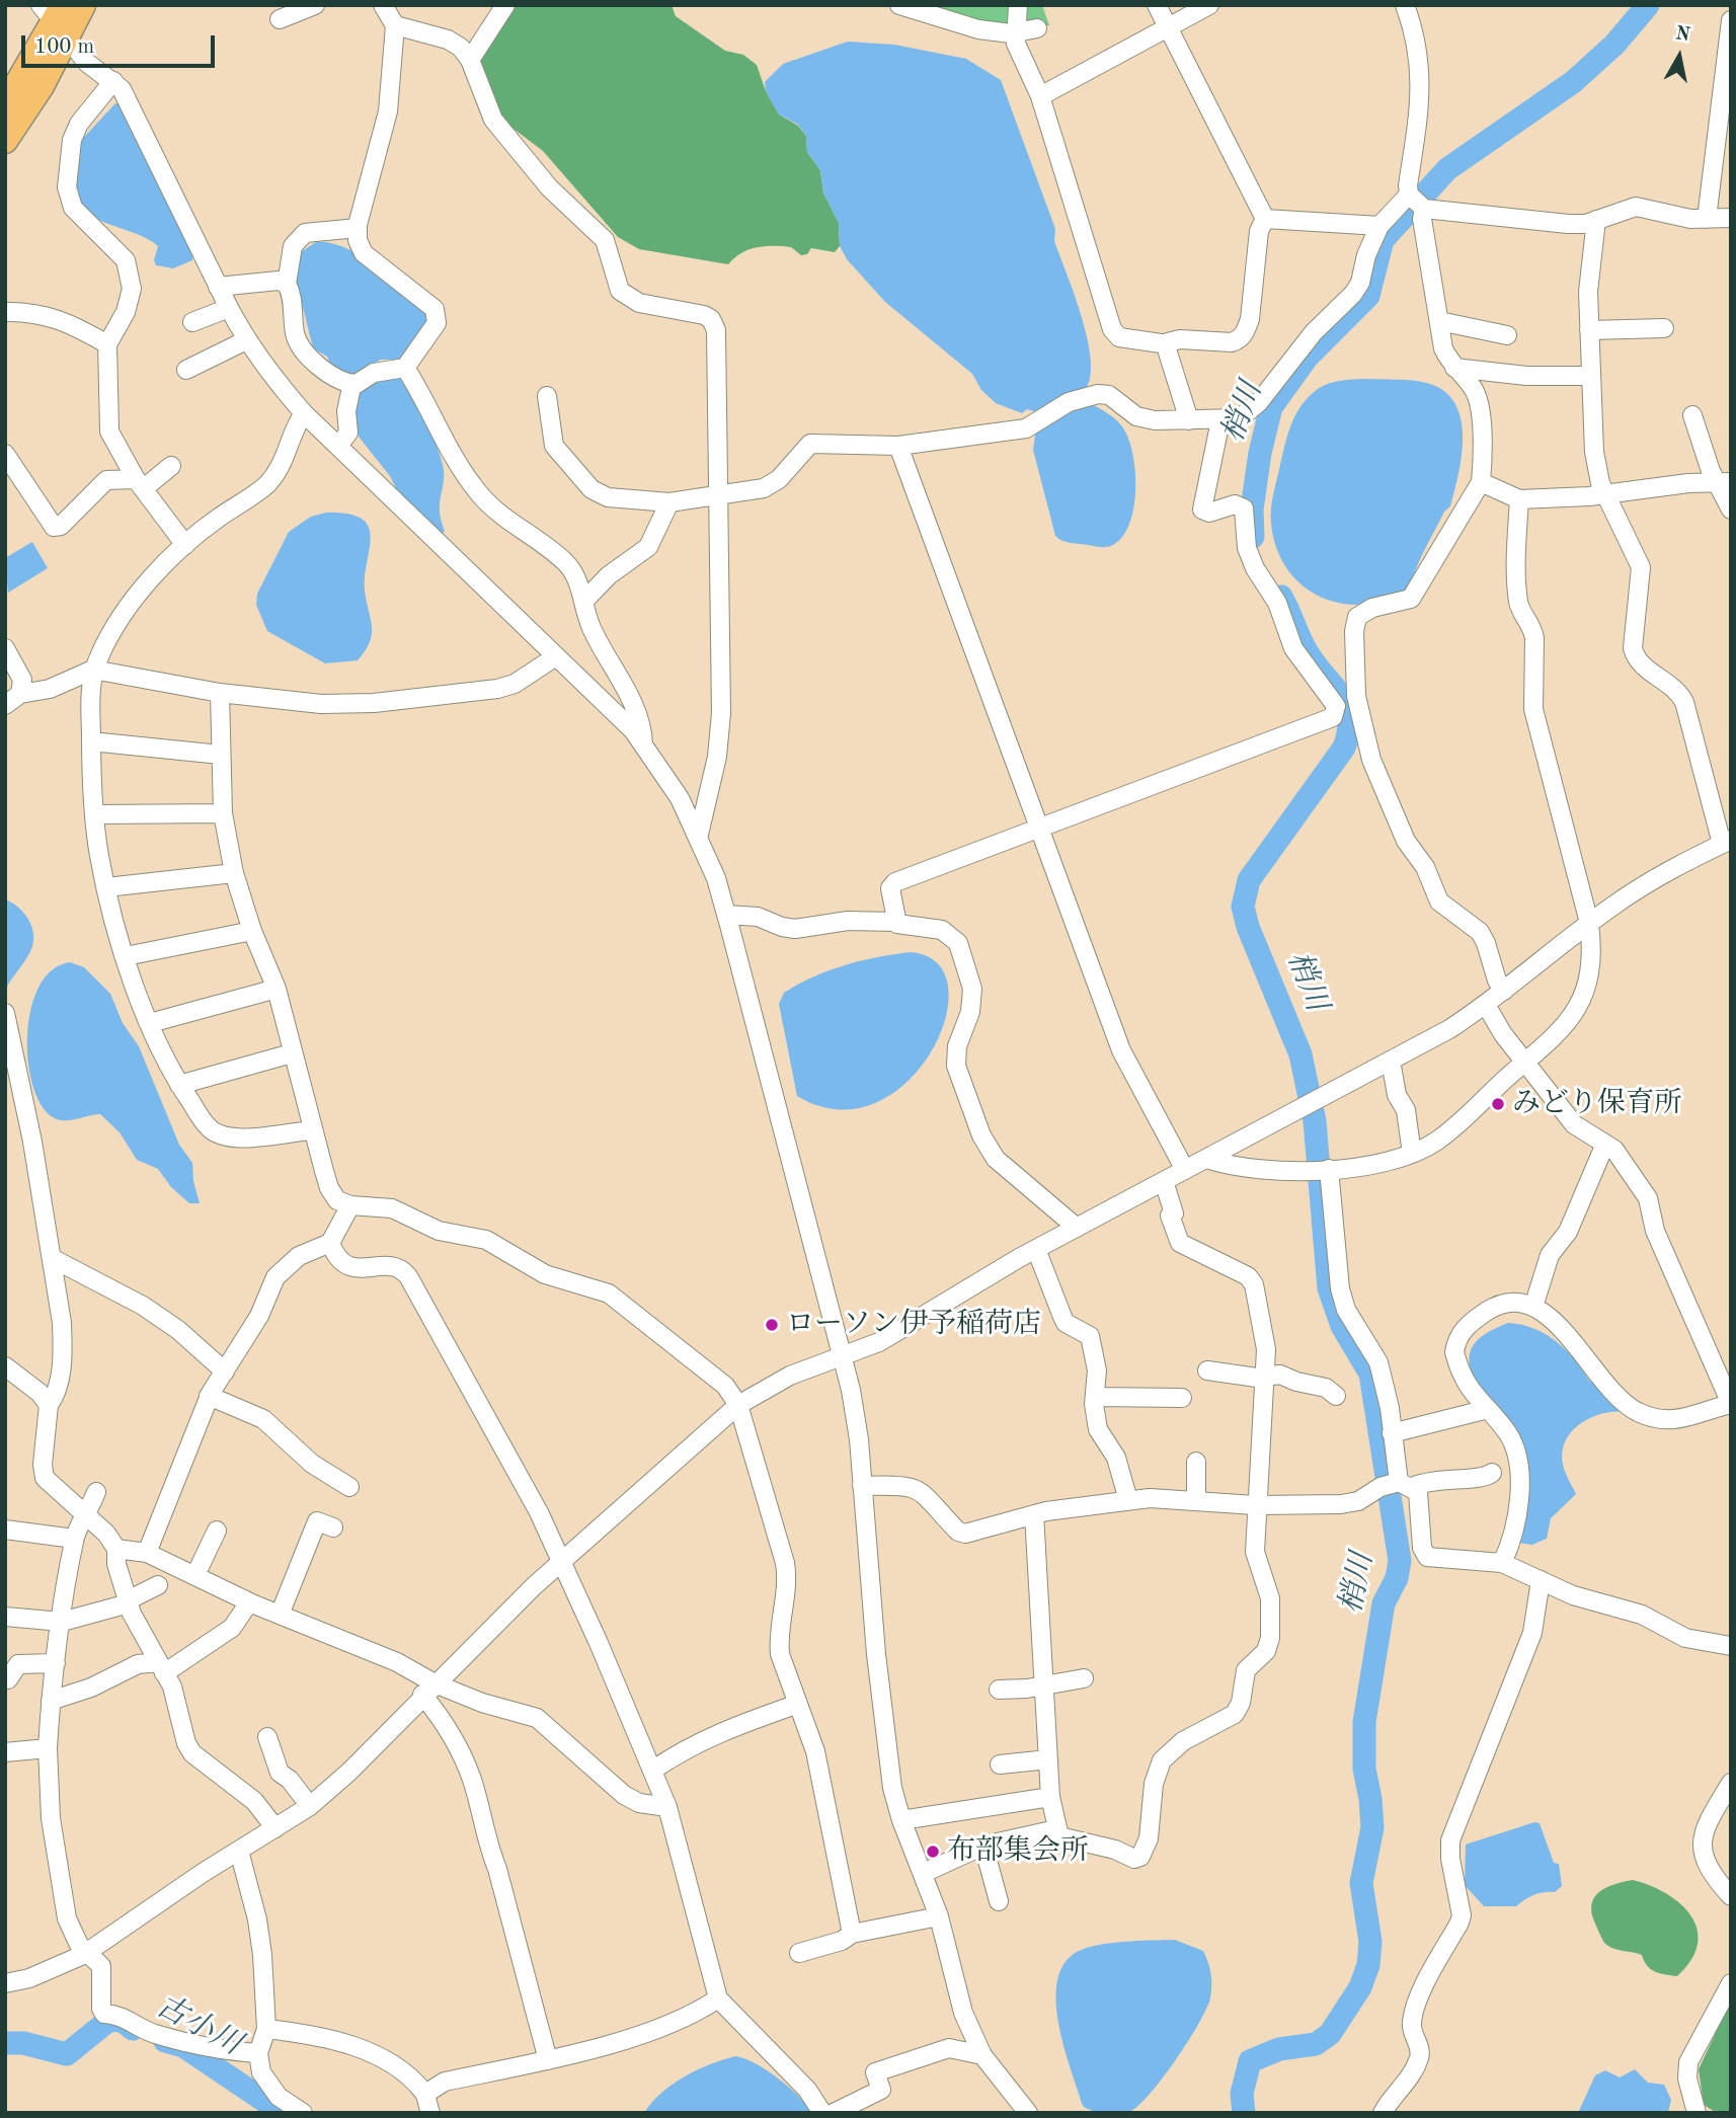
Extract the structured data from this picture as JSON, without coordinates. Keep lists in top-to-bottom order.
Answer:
{
  "water": ["梢川", "古小川"],
  "places": ["みどり保育所", "ローソン伊予稲荷店", "布部集会所"],
  "scale_bar": "100 m",
  "north": "top"
}
